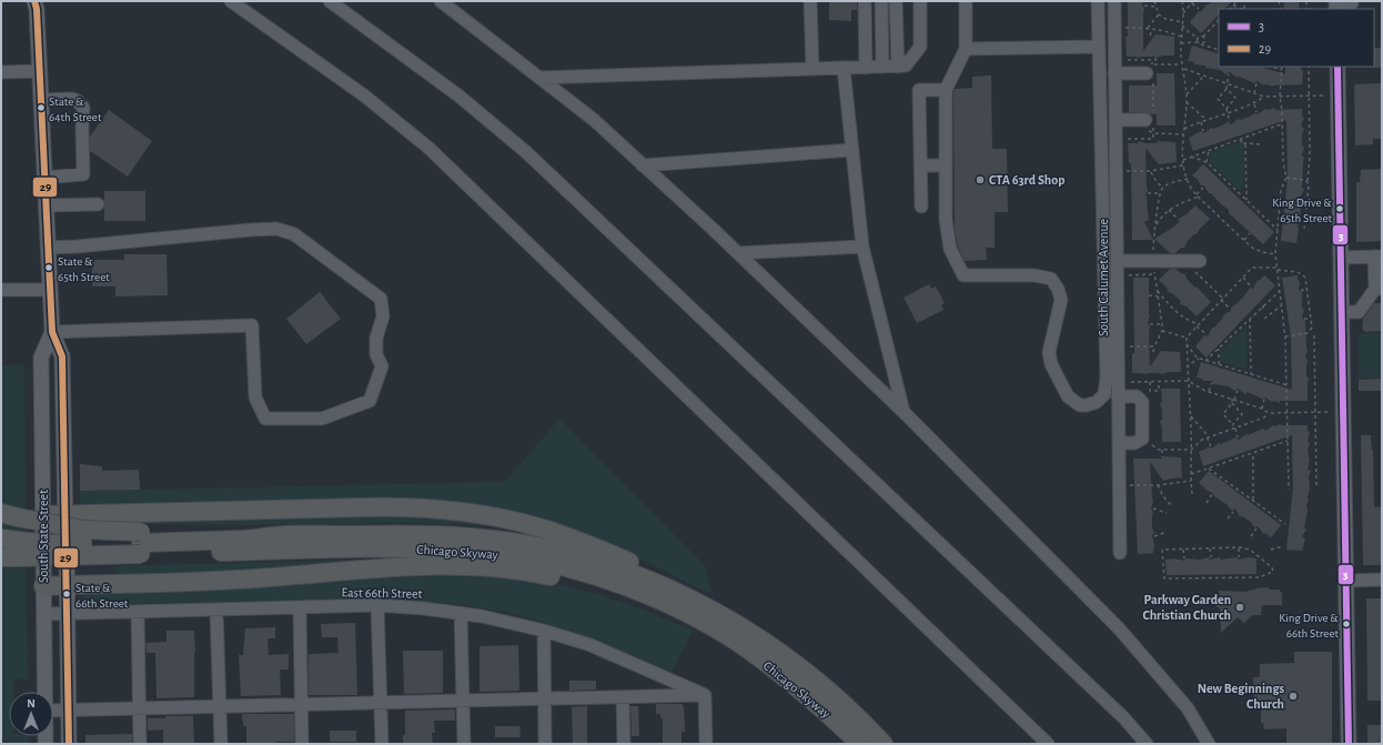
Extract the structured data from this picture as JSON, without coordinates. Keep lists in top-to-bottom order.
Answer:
{
  "streets": {
    "highway": ["Chicago Skyway"],
    "main road": ["South State Street"],
    "street": ["South Calumet Avenue", "East 66th Street"]
  },
  "crossings": [
    ["South State Street", "East 66th Street"]
  ],
  "places": [
    "State & 64th Street",
    "CTA 63rd Shop",
    "King Drive & 65th Street",
    "State & 65th Street",
    "State & 66th Street",
    "Parkway Garden Christian Church",
    "King Drive & 66th Street",
    "New Beginnings Church"
  ],
  "lines": ["transit line 29", "transit line 3"],
  "legend": ["3", "29"],
  "north": "top"
}
